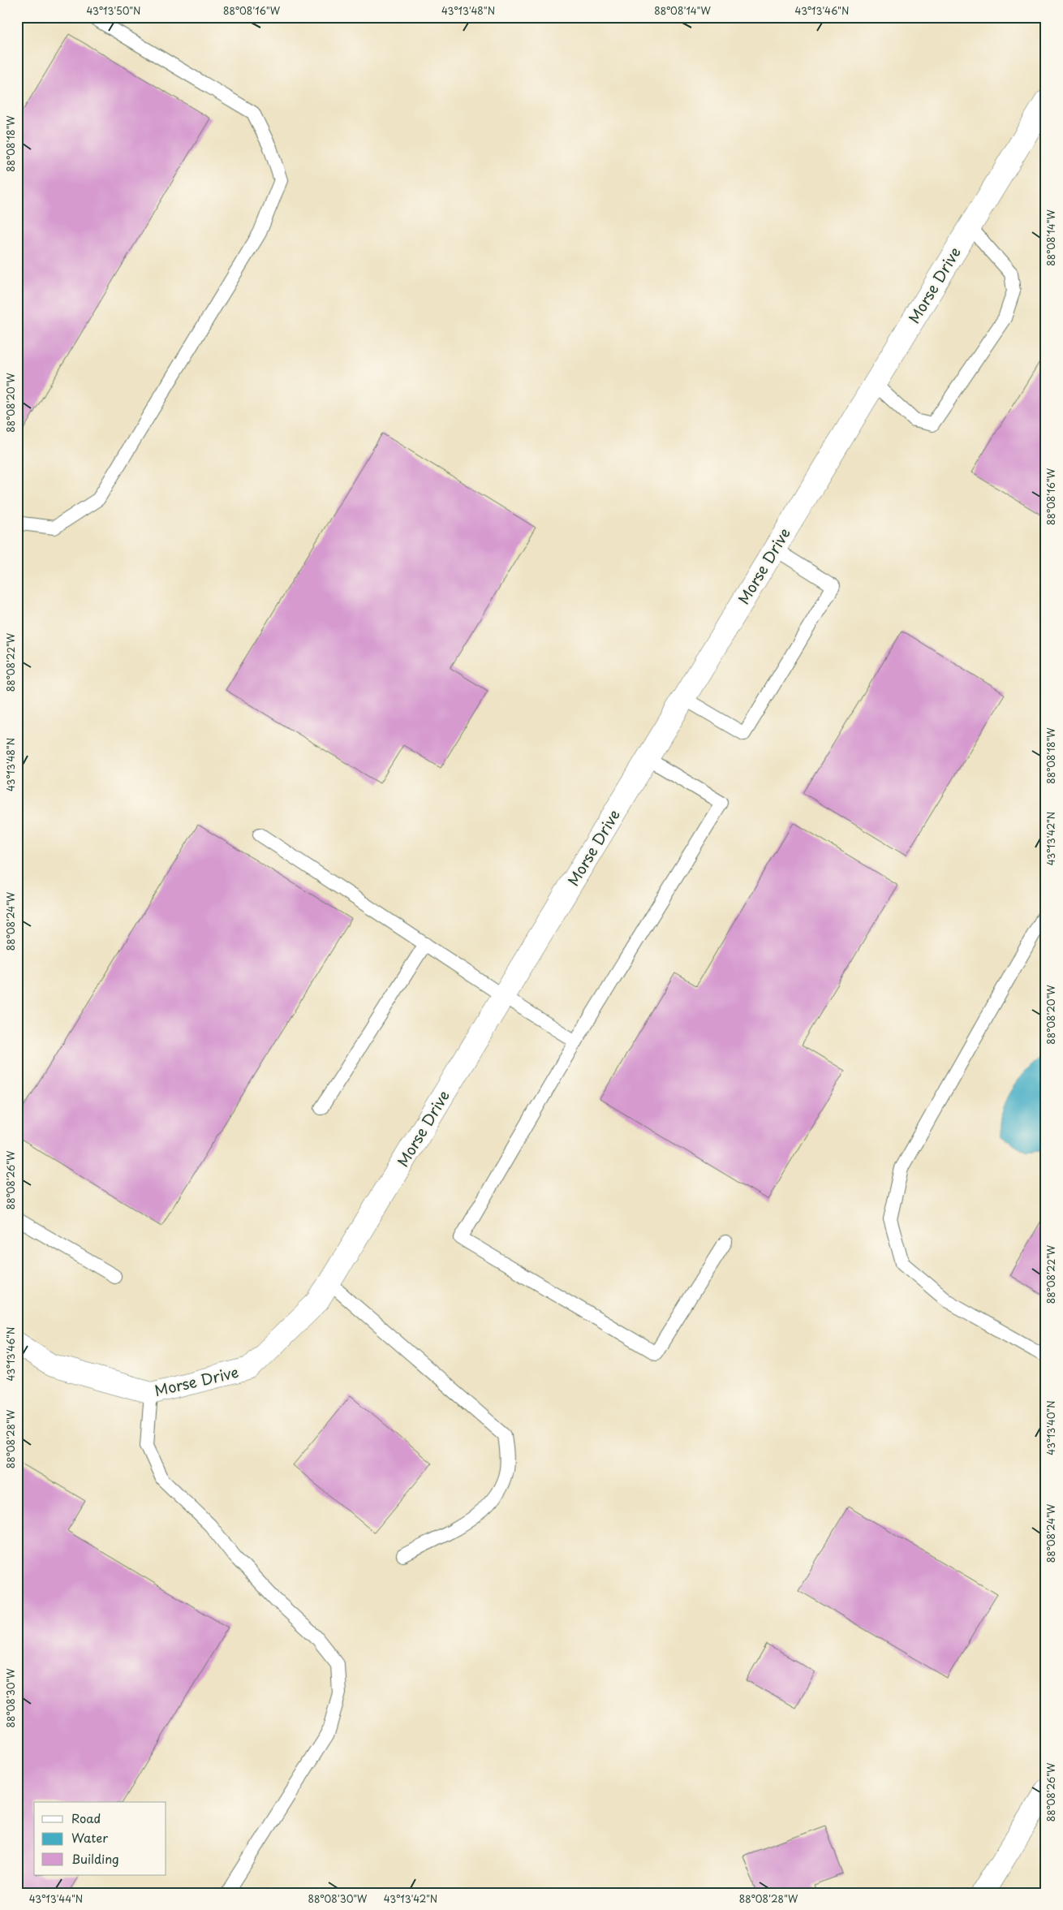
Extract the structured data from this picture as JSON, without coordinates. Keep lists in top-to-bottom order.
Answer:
{
  "streets": {
    "street": ["Morse Drive"]
  },
  "legend": ["Road", "Water", "Building"],
  "coordinates": [
    "43°13'50\"N",
    "88°08'16\"W",
    "43°13'48\"N",
    "88°08'14\"W",
    "43°13'46\"N",
    "88°08'18\"W",
    "88°08'20\"W",
    "88°08'22\"W",
    "43°13'42\"N",
    "88°08'24\"W",
    "88°08'26\"W",
    "43°13'40\"N",
    "88°08'28\"W",
    "88°08'30\"W",
    "43°13'44\"N"
  ]
}
